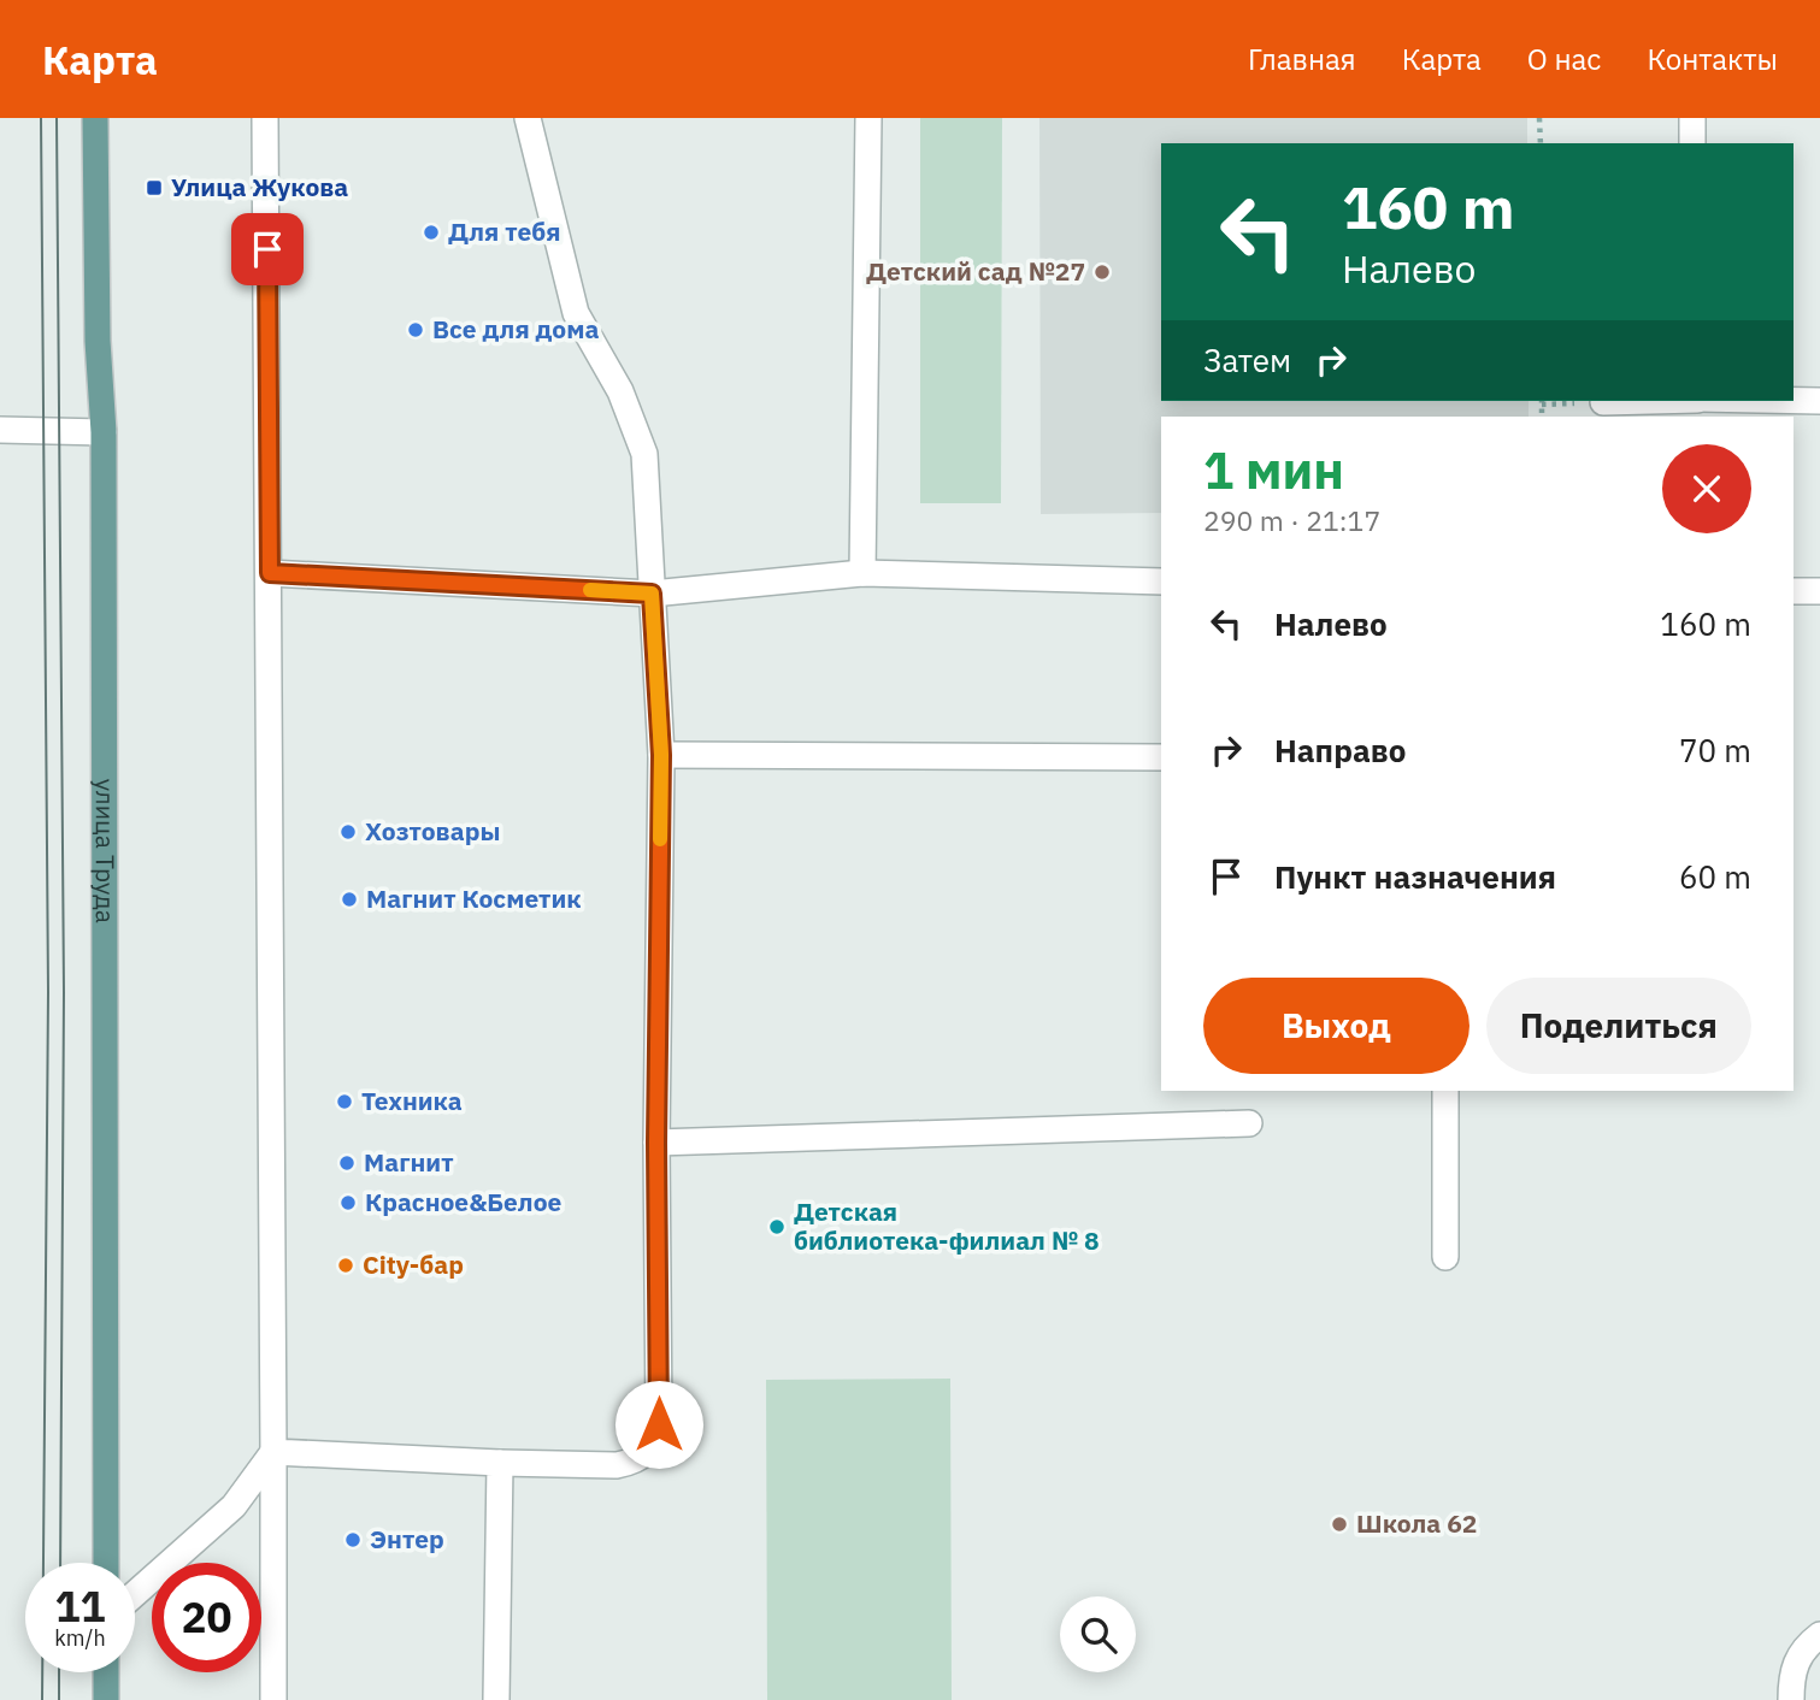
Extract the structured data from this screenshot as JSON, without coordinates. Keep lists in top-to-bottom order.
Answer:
{
  "streets": {
    "main road": ["улица Труда"]
  },
  "places": {
    "transit": ["Улица Жукова"],
    "other": [
      "Для тебя",
      "Детский сад №27",
      "Все для дома",
      "Хозтовары",
      "Магнит Косметик",
      "Техника",
      "Магнит",
      "Красное&Белое",
      "Детская библиотека-филиал № 8",
      "City-бар",
      "Школа 62",
      "Энтер"
    ]
  },
  "page": {
    "header": "Карта",
    "nav": [
      "Главная",
      "Карта",
      "О нас",
      "Контакты"
    ],
    "turn": ["160 m", "Налево"],
    "then": "Затем",
    "heading": ["1 мин", "290 m · 21:17"],
    "list": [
      {
        "name": "Налево",
        "value": "160 m"
      },
      {
        "name": "Направо",
        "value": "70 m"
      },
      {
        "name": "Пункт назначения",
        "value": "60 m"
      }
    ],
    "buttons": ["Выход", "Поделиться"],
    "speed": "11 km/h",
    "limit": "20"
  }
}
